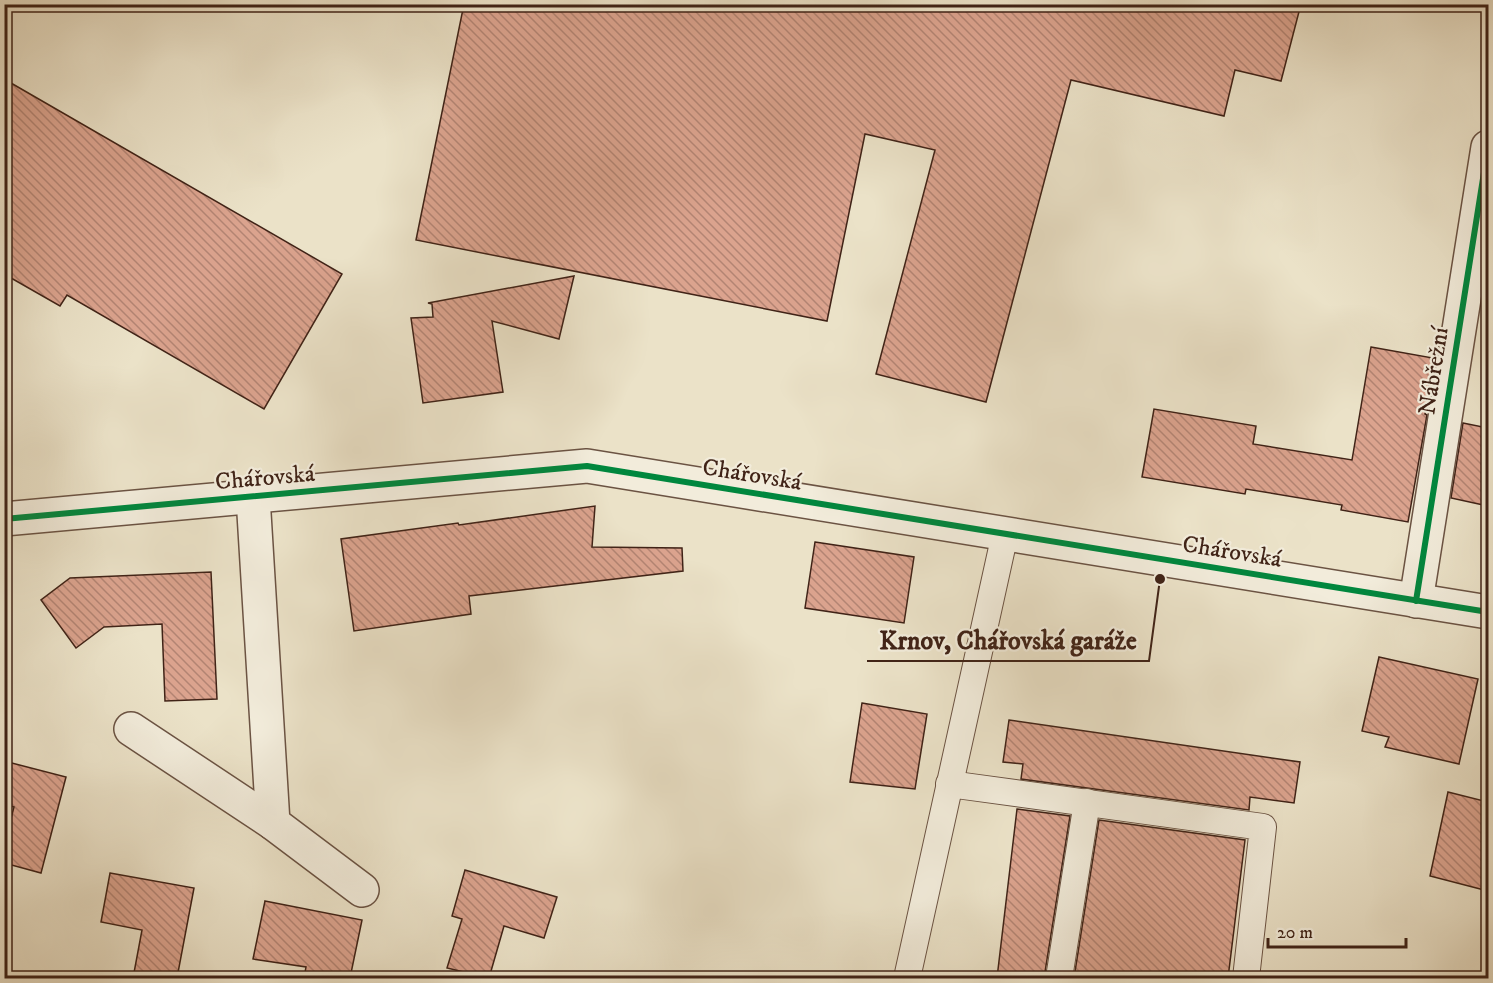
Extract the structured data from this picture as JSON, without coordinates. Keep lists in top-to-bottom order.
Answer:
{
  "streets": {
    "street": ["Nábřežní", "Chářovská"]
  },
  "crossings": [
    ["Nábřežní", "Chářovská"]
  ],
  "places": ["Krnov, Chářovská garáže"],
  "scale_bar": "20 m"
}
